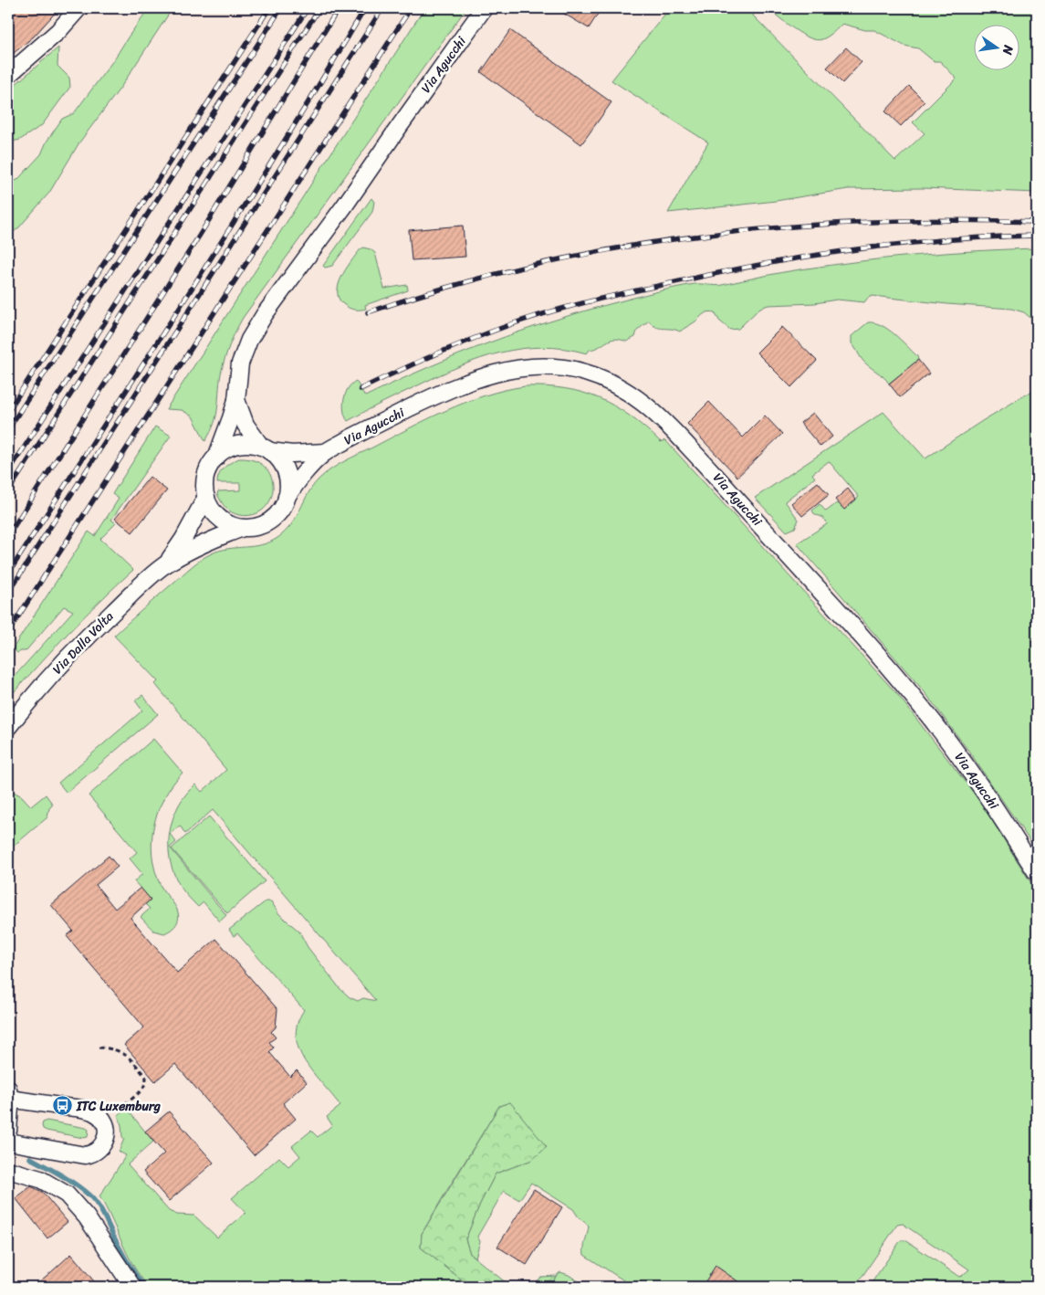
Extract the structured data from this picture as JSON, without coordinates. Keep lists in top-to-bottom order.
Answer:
{
  "streets": {
    "street": ["Via Agucchi", "Via Dalla Volta"]
  },
  "crossings": [
    ["Via Agucchi", "Via Dalla Volta"]
  ],
  "places": {
    "bus stop": ["ITC Luxemburg"]
  },
  "north": "right"
}
